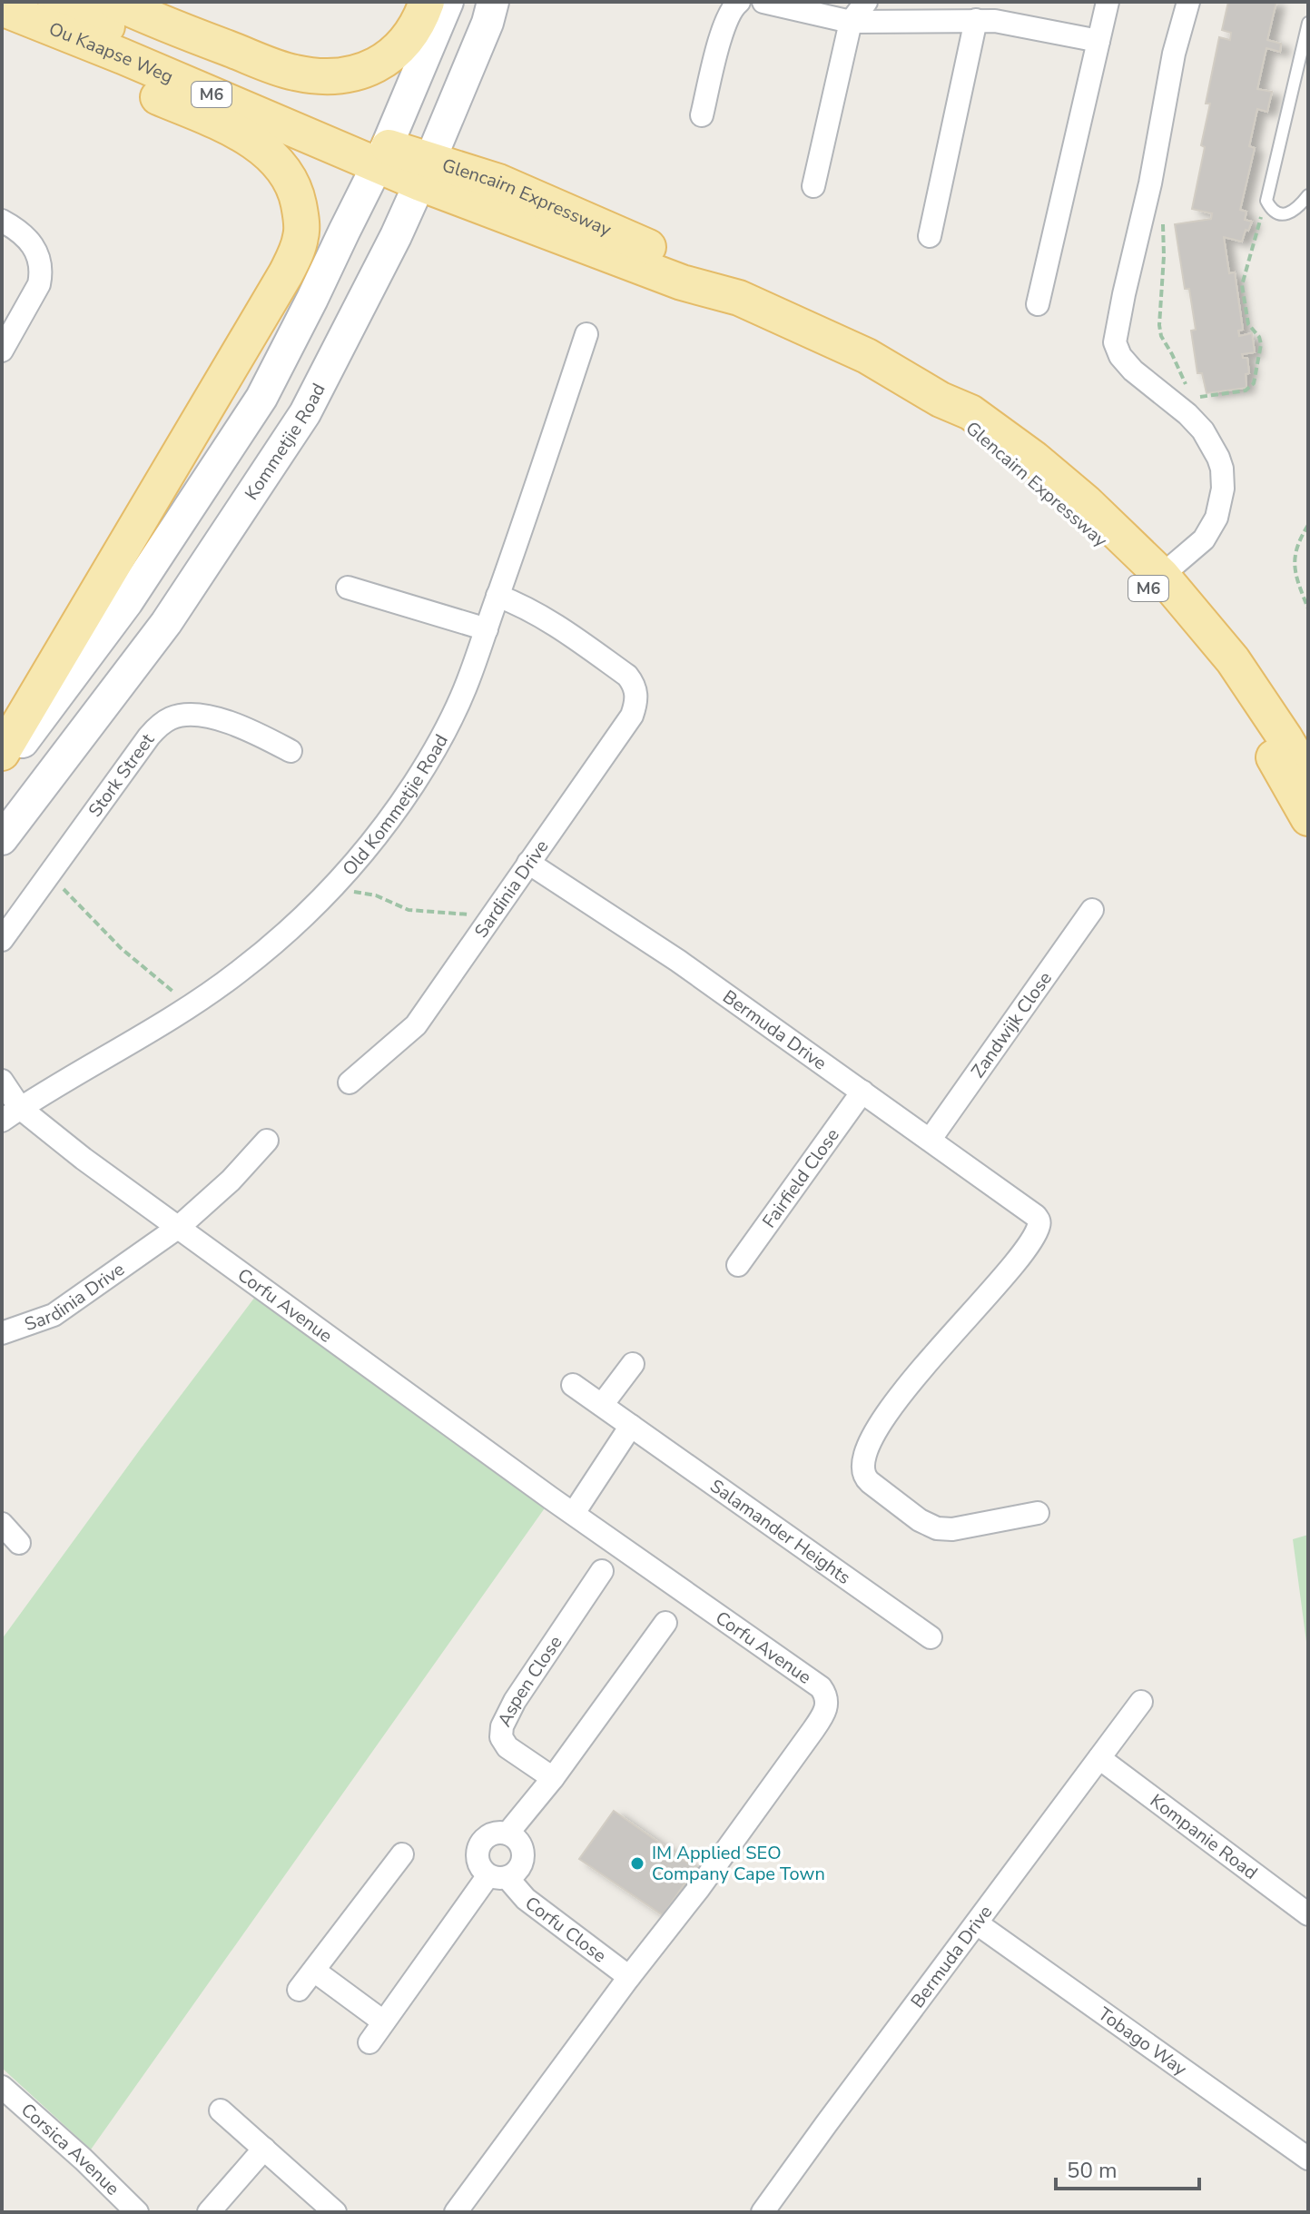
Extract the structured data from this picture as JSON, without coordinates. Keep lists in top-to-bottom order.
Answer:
{
  "streets": {
    "main road": [
      "Ou Kaapse Weg",
      "M6",
      "Glencairn Expressway",
      "Kommetjie Road"
    ],
    "street": [
      "Stork Street",
      "Old Kommetjie Road",
      "Sardinia Drive",
      "Zandwijk Close",
      "Bermuda Drive",
      "Fairfield Close",
      "Corfu Avenue",
      "Salamander Heights",
      "Aspen Close",
      "Kompanie Road",
      "Corfu Close",
      "Tobago Way",
      "Corsica Avenue"
    ]
  },
  "crossings": [
    ["Ou Kaapse Weg", "Glencairn Expressway"],
    ["Ou Kaapse Weg", "Kommetjie Road"],
    ["Glencairn Expressway", "Kommetjie Road"],
    ["Old Kommetjie Road", "Sardinia Drive"],
    ["Old Kommetjie Road", "Corfu Avenue"],
    ["Sardinia Drive", "Bermuda Drive"],
    ["Sardinia Drive", "Corfu Avenue"],
    ["Zandwijk Close", "Bermuda Drive"],
    ["Bermuda Drive", "Fairfield Close"],
    ["Bermuda Drive", "Kompanie Road"],
    ["Bermuda Drive", "Tobago Way"],
    ["Corfu Avenue", "Corfu Close"]
  ],
  "places": ["IM Applied SEO Company Cape Town"],
  "scale_bar": "50 m"
}
